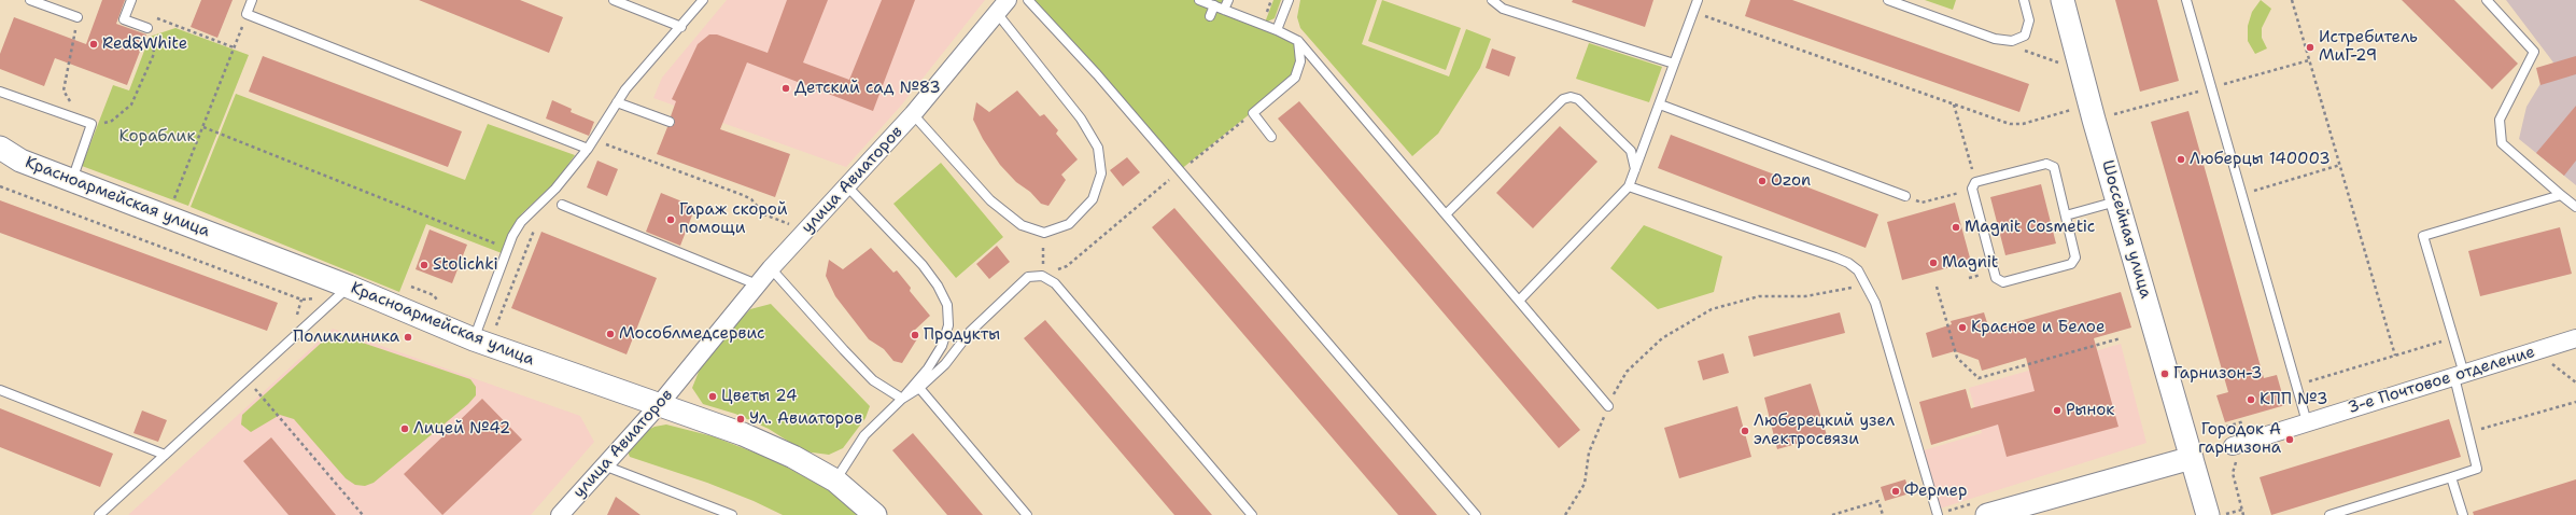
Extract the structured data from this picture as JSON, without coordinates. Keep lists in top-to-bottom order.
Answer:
{
  "streets": {
    "street": [
      "улица Авиаторов",
      "Красноармейская улица",
      "Шоссейная улица",
      "3-е Почтовое отделение"
    ]
  },
  "crossings": [
    ["улица Авиаторов", "Красноармейская улица"]
  ],
  "parks": ["Кораблик"],
  "places": [
    "Red&White",
    "Истребитель МиГ-29",
    "Детский сад №83",
    "Люберцы 140003",
    "Ozon",
    "Гараж скорой помощи",
    "Magnit Cosmetic",
    "Magnit",
    "Stolichki",
    "Красное и Белое",
    "Мособлмедсервис",
    "Продукты",
    "Поликлиника",
    "Гарнизон-3",
    "Цветы 24",
    "КПП №3",
    "Рынок",
    "Ул. Авиаторов",
    "Лицей №42",
    "Люберецкий узел электросвязи",
    "Городок А гарнизона",
    "Фермер"
  ]
}
